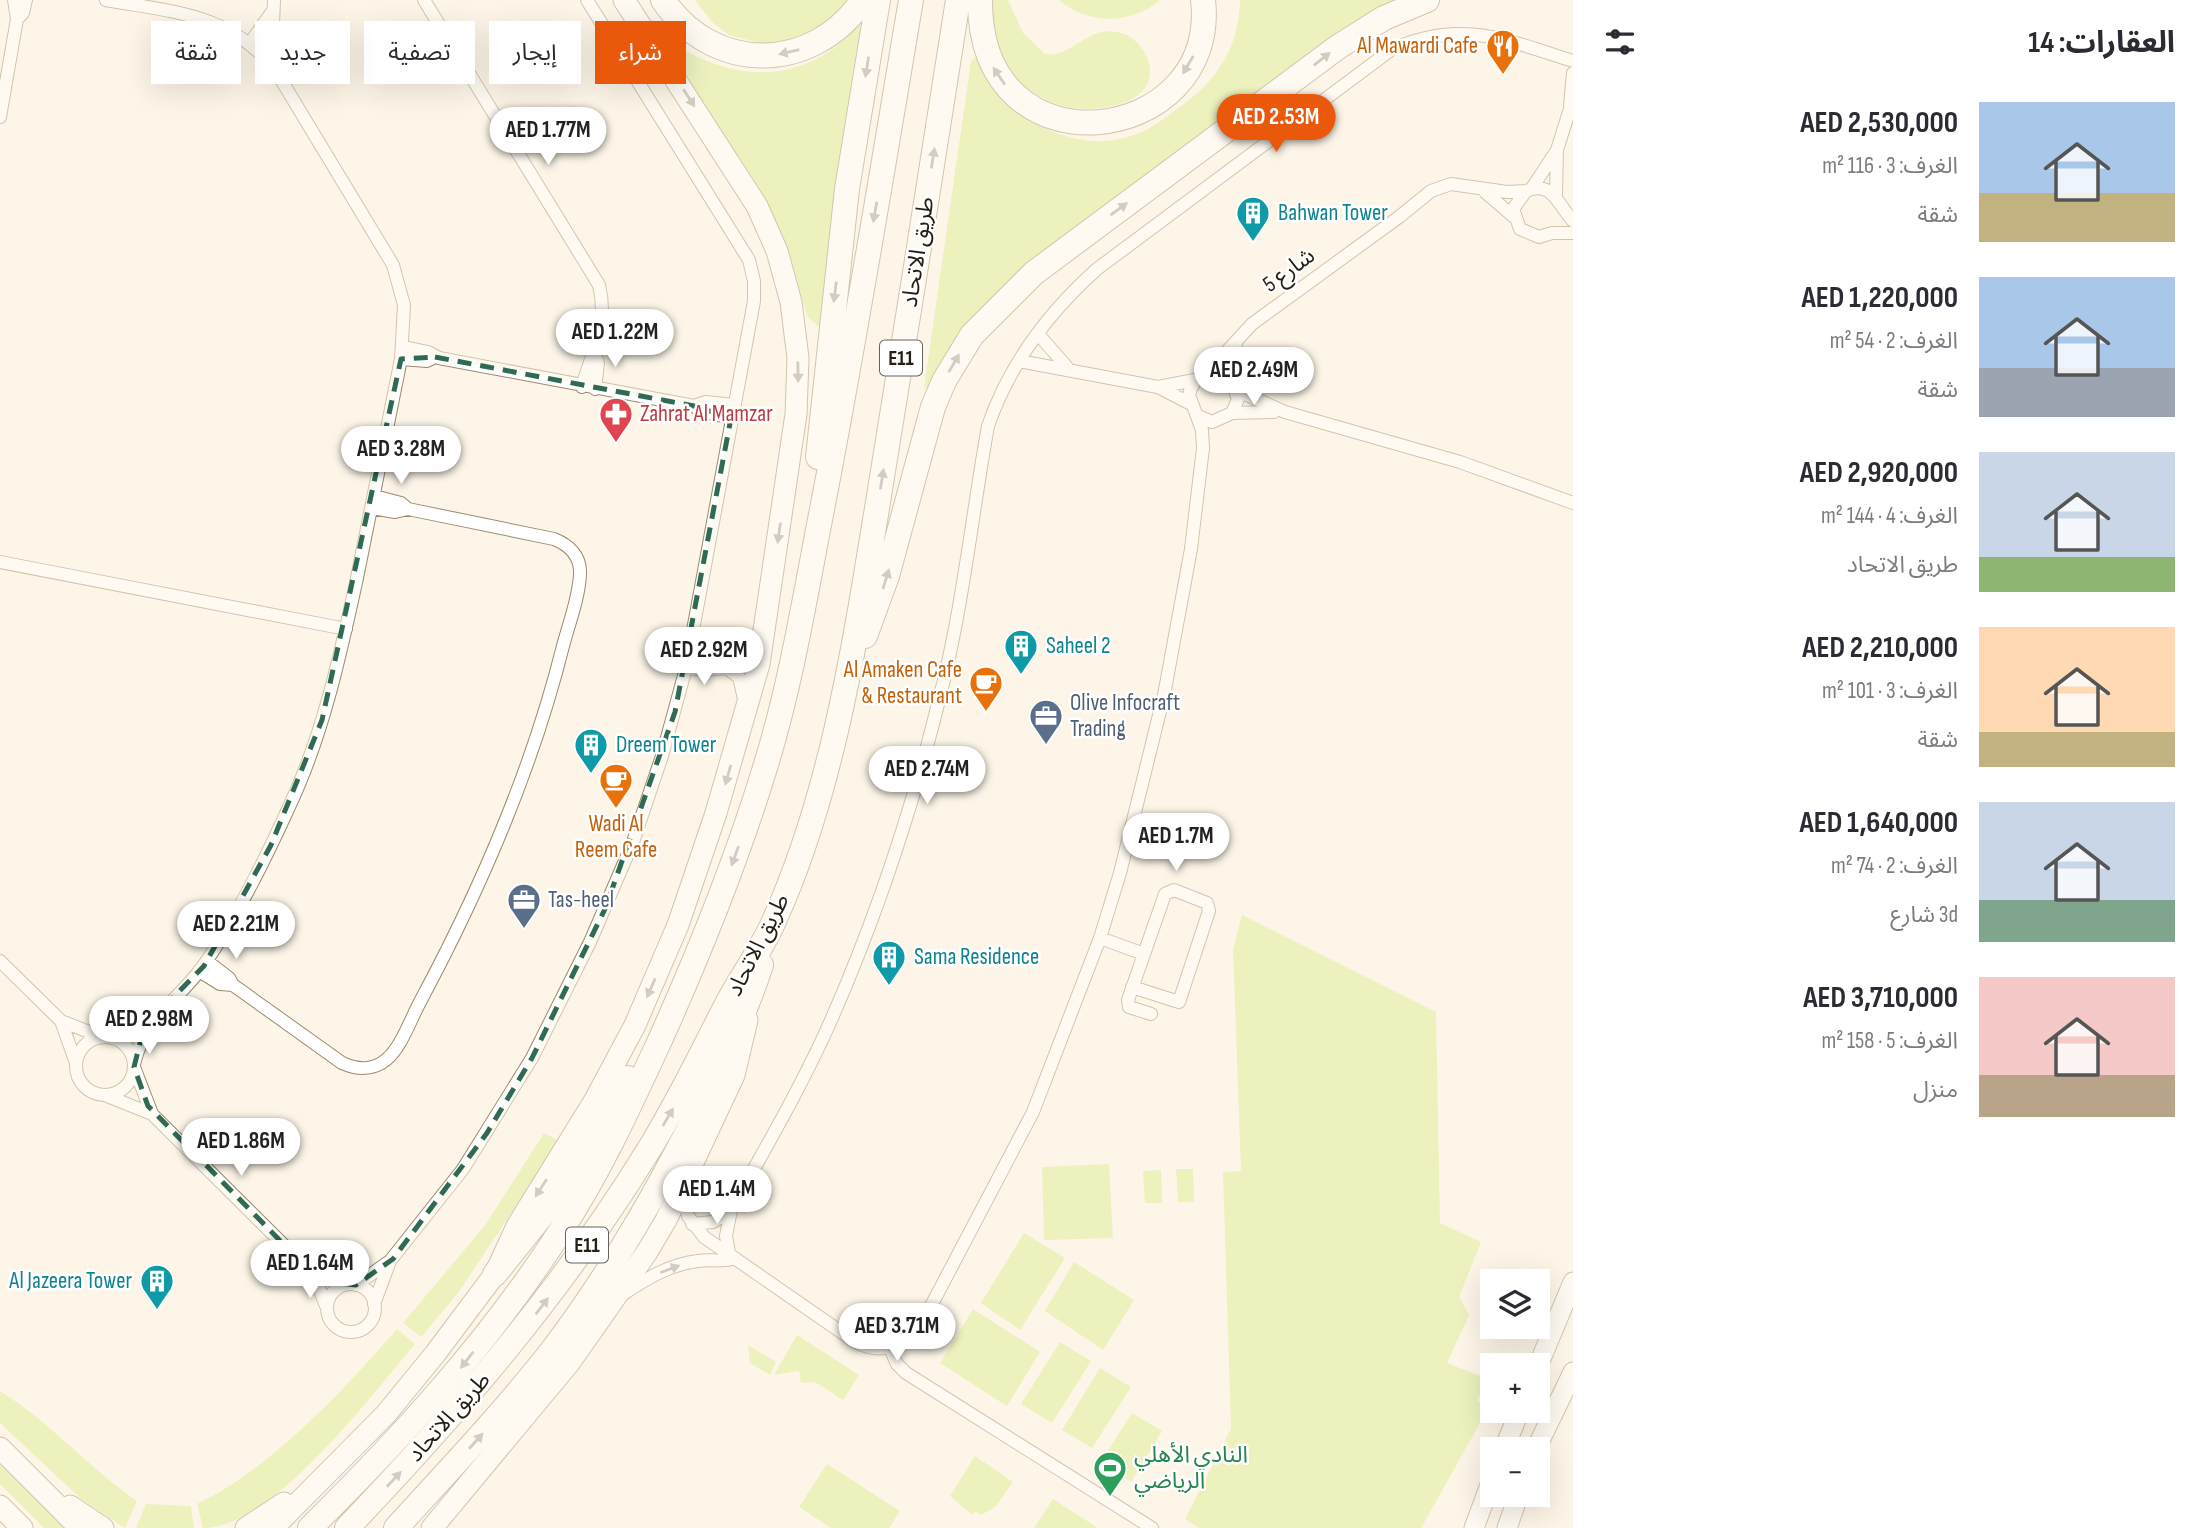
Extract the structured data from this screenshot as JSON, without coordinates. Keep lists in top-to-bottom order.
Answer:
{
  "streets": {
    "highway": ["طريق الاتحاد", "E11"],
    "street": ["شارع 5"]
  },
  "places": {
    "restaurant": ["Al Mawardi Cafe"],
    "building": [
      "Bahwan Tower",
      "Saheel 2",
      "Dreem Tower",
      "Sama Residence",
      "Al Jazeera Tower"
    ],
    "pharmacy": ["Zahrat Al Mamzar"],
    "cafe": ["Al Amaken Cafe & Restaurant", "Wadi Al Reem Cafe"],
    "office": ["Olive Infocraft Trading", "Tas-heel"],
    "sports": ["النادي الأهلي الرياضي"]
  },
  "page": {
    "heading": "العقارات: 14",
    "chip": [
      "شراء",
      "إيجار",
      "تصفية",
      "جديد",
      "شقة"
    ],
    "list": [
      {
        "name": "AED 2,530,000",
        "note": "الغرف: 3 · 116 m² · شقة"
      },
      {
        "name": "AED 1,220,000",
        "note": "الغرف: 2 · 54 m² · شقة"
      },
      {
        "name": "AED 2,920,000",
        "note": "الغرف: 4 · 144 m² · طريق الاتحاد"
      },
      {
        "name": "AED 2,210,000",
        "note": "الغرف: 3 · 101 m² · شقة"
      },
      {
        "name": "AED 1,640,000",
        "note": "الغرف: 2 · 74 m² · 3d شارع"
      },
      {
        "name": "AED 3,710,000",
        "note": "الغرف: 5 · 158 m² · منزل"
      }
    ],
    "price": [
      "AED 2.53M",
      "AED 1.77M",
      "AED 1.22M",
      "AED 2.49M",
      "AED 3.28M",
      "AED 2.92M",
      "AED 2.74M",
      "AED 1.7M",
      "AED 2.21M",
      "AED 2.98M",
      "AED 1.86M",
      "AED 1.4M",
      "AED 1.64M",
      "AED 3.71M"
    ],
    "map_buttons": ["+", "−"]
  }
}
